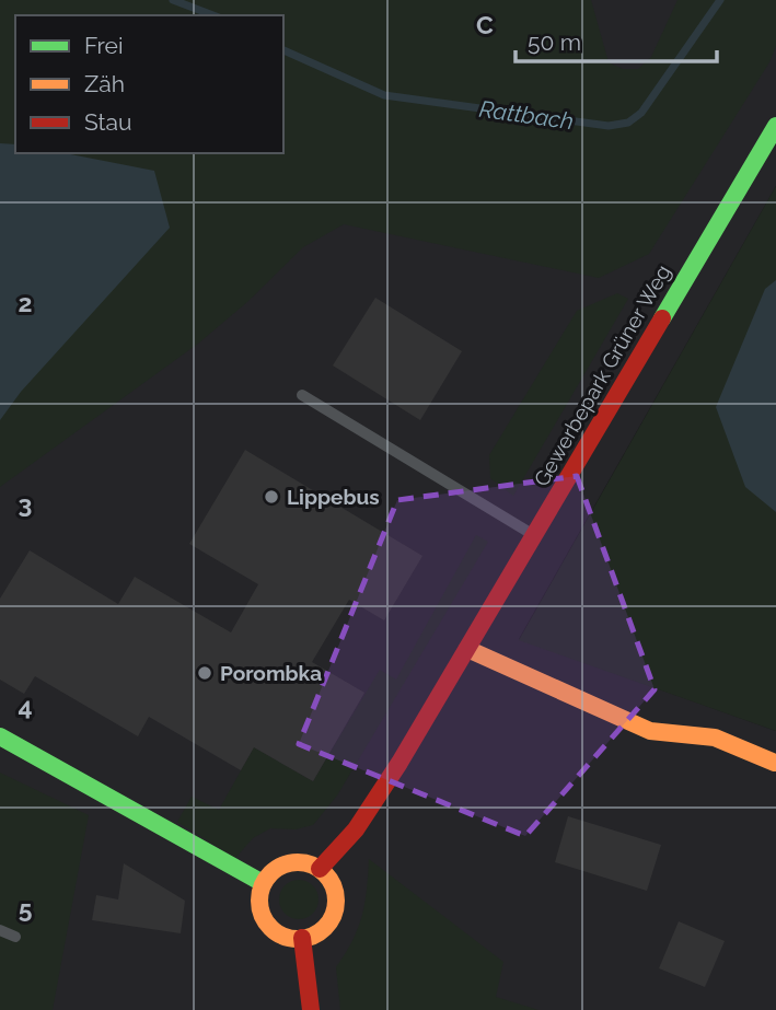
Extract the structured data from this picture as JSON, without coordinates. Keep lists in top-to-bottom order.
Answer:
{
  "streets": {
    "street": ["Gewerbepark Grüner Weg"]
  },
  "water": ["Rattbach"],
  "places": ["Lippebus", "Porombka"],
  "legend": ["Frei", "Zäh", "Stau"],
  "scale_bar": "50 m",
  "grid": {
    "columns": ["C"],
    "rows": [
      "2",
      "3",
      "4",
      "5"
    ]
  }
}
